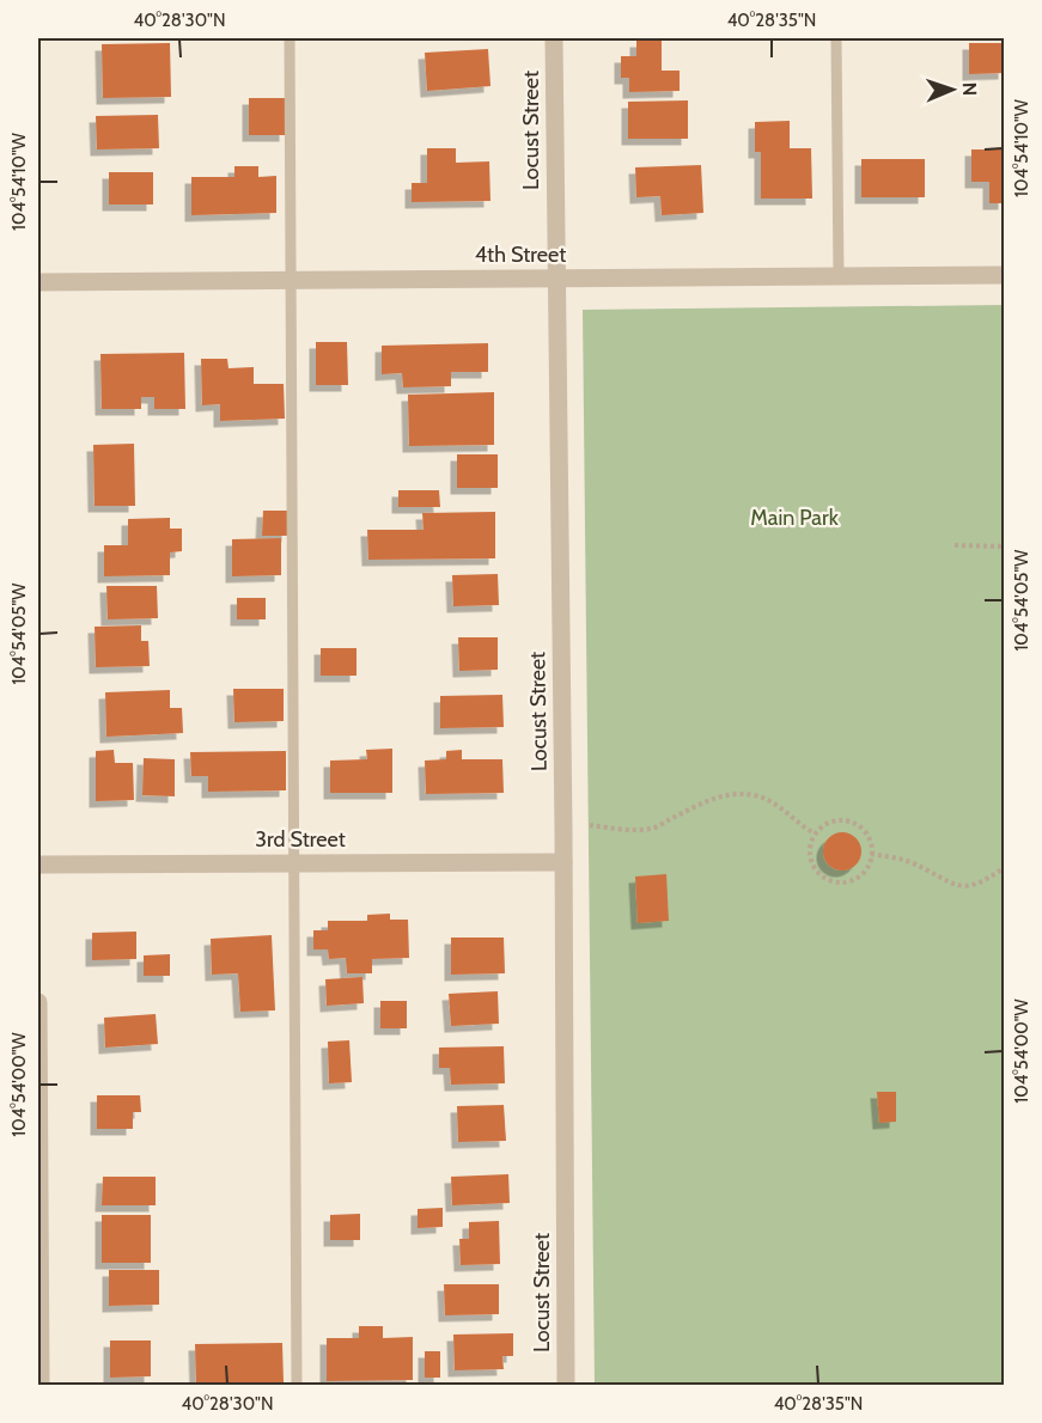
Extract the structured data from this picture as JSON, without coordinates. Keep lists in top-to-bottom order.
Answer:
{
  "streets": {
    "street": ["Locust Street", "4th Street", "3rd Street"]
  },
  "crossings": [
    ["Locust Street", "4th Street"],
    ["Locust Street", "3rd Street"]
  ],
  "parks": ["Main Park"],
  "north": "right",
  "coordinates": [
    "40°28'30\"N",
    "40°28'35\"N",
    "104°54'10\"W",
    "104°54'05\"W",
    "104°54'00\"W"
  ]
}
